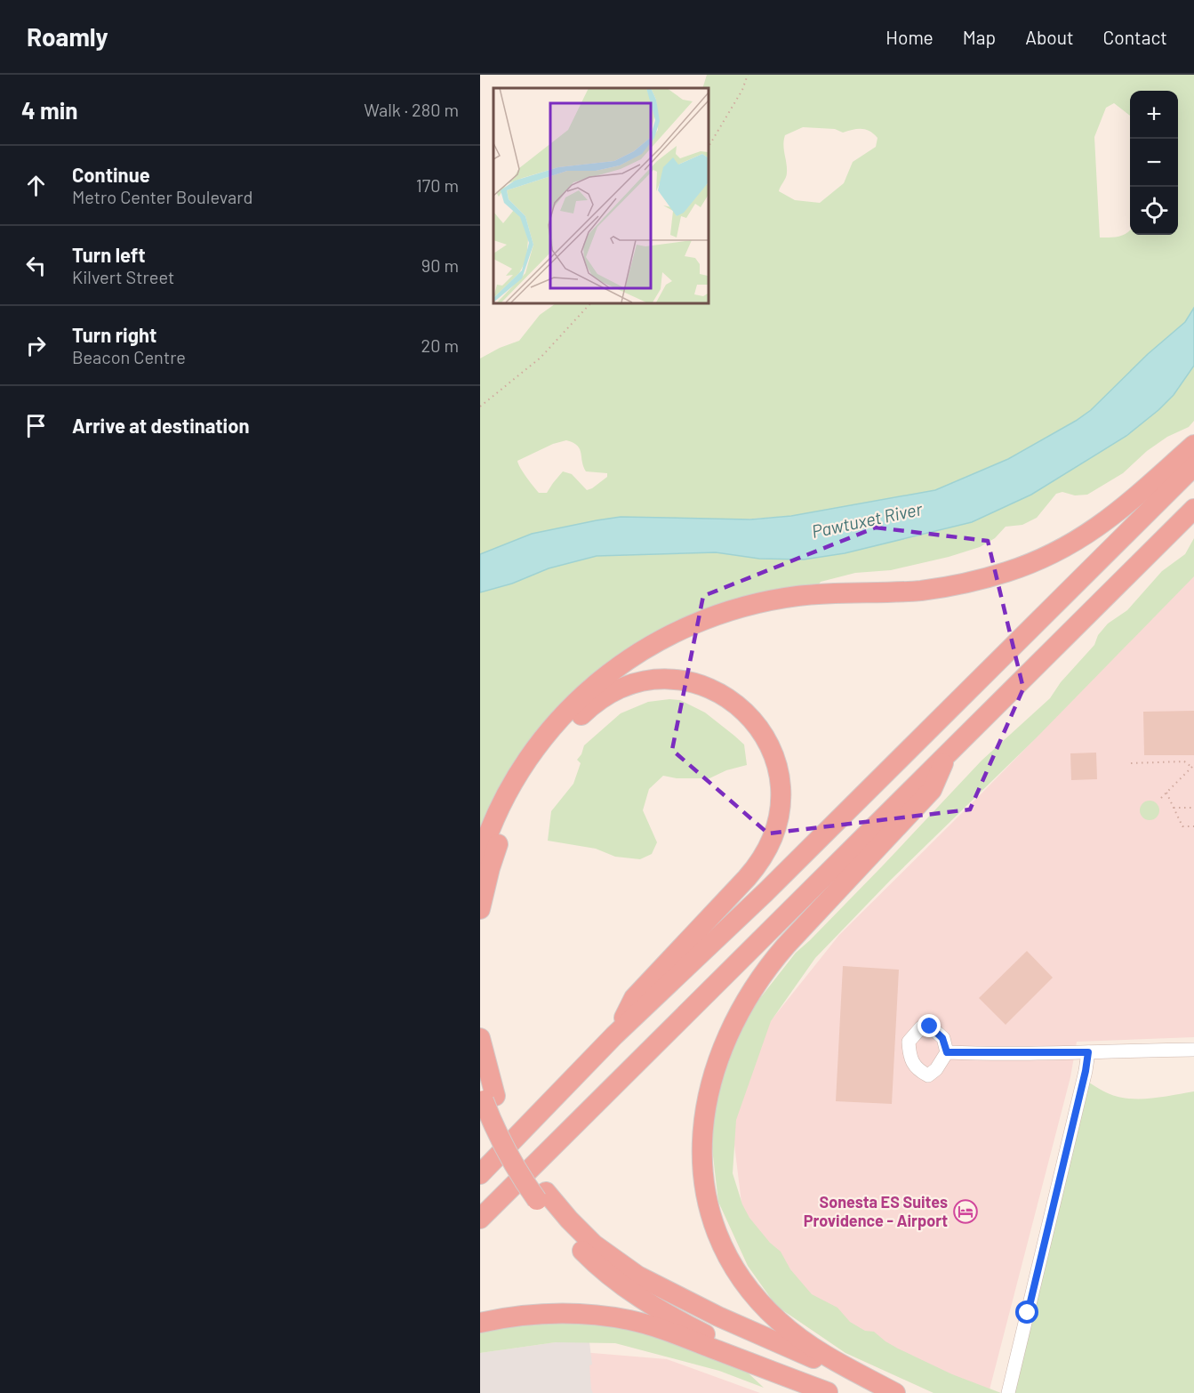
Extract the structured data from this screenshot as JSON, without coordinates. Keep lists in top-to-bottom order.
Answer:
{
  "water": ["Pawtuxet River"],
  "places": {
    "hotel": ["Sonesta ES Suites Providence - Airport"]
  },
  "page": {
    "header": "Roamly",
    "nav": [
      "Home",
      "Map",
      "About",
      "Contact"
    ],
    "heading": ["4 min", "Walk · 280 m"],
    "map_buttons": ["+", "−"],
    "list": [
      ["Continue", "Metro Center Boulevard", "170 m"],
      ["Turn left", "Kilvert Street", "90 m"],
      ["Turn right", "Beacon Centre", "20 m"],
      "Arrive at destination"
    ]
  }
}
